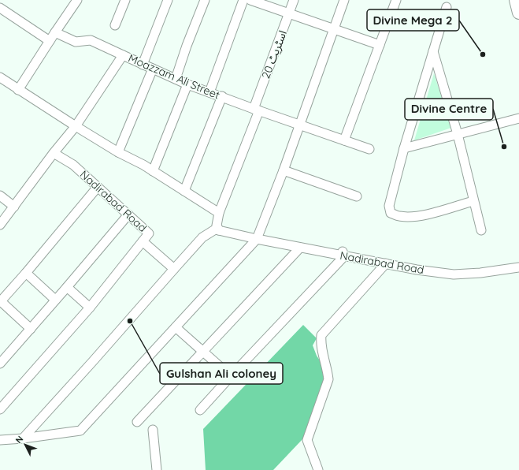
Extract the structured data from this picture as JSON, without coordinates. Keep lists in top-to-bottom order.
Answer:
{
  "streets": {
    "street": ["اسٹریٹ 20", "Moazzam Ali Street", "Nadirabad Road"]
  },
  "crossings": [
    ["اسٹریٹ 20", "Moazzam Ali Street"],
    ["اسٹریٹ 20", "Nadirabad Road"],
    ["Moazzam Ali Street", "Nadirabad Road"]
  ],
  "places": ["Divine Mega 2", "Divine Centre", "Gulshan Ali coloney"],
  "north": "top left"
}
